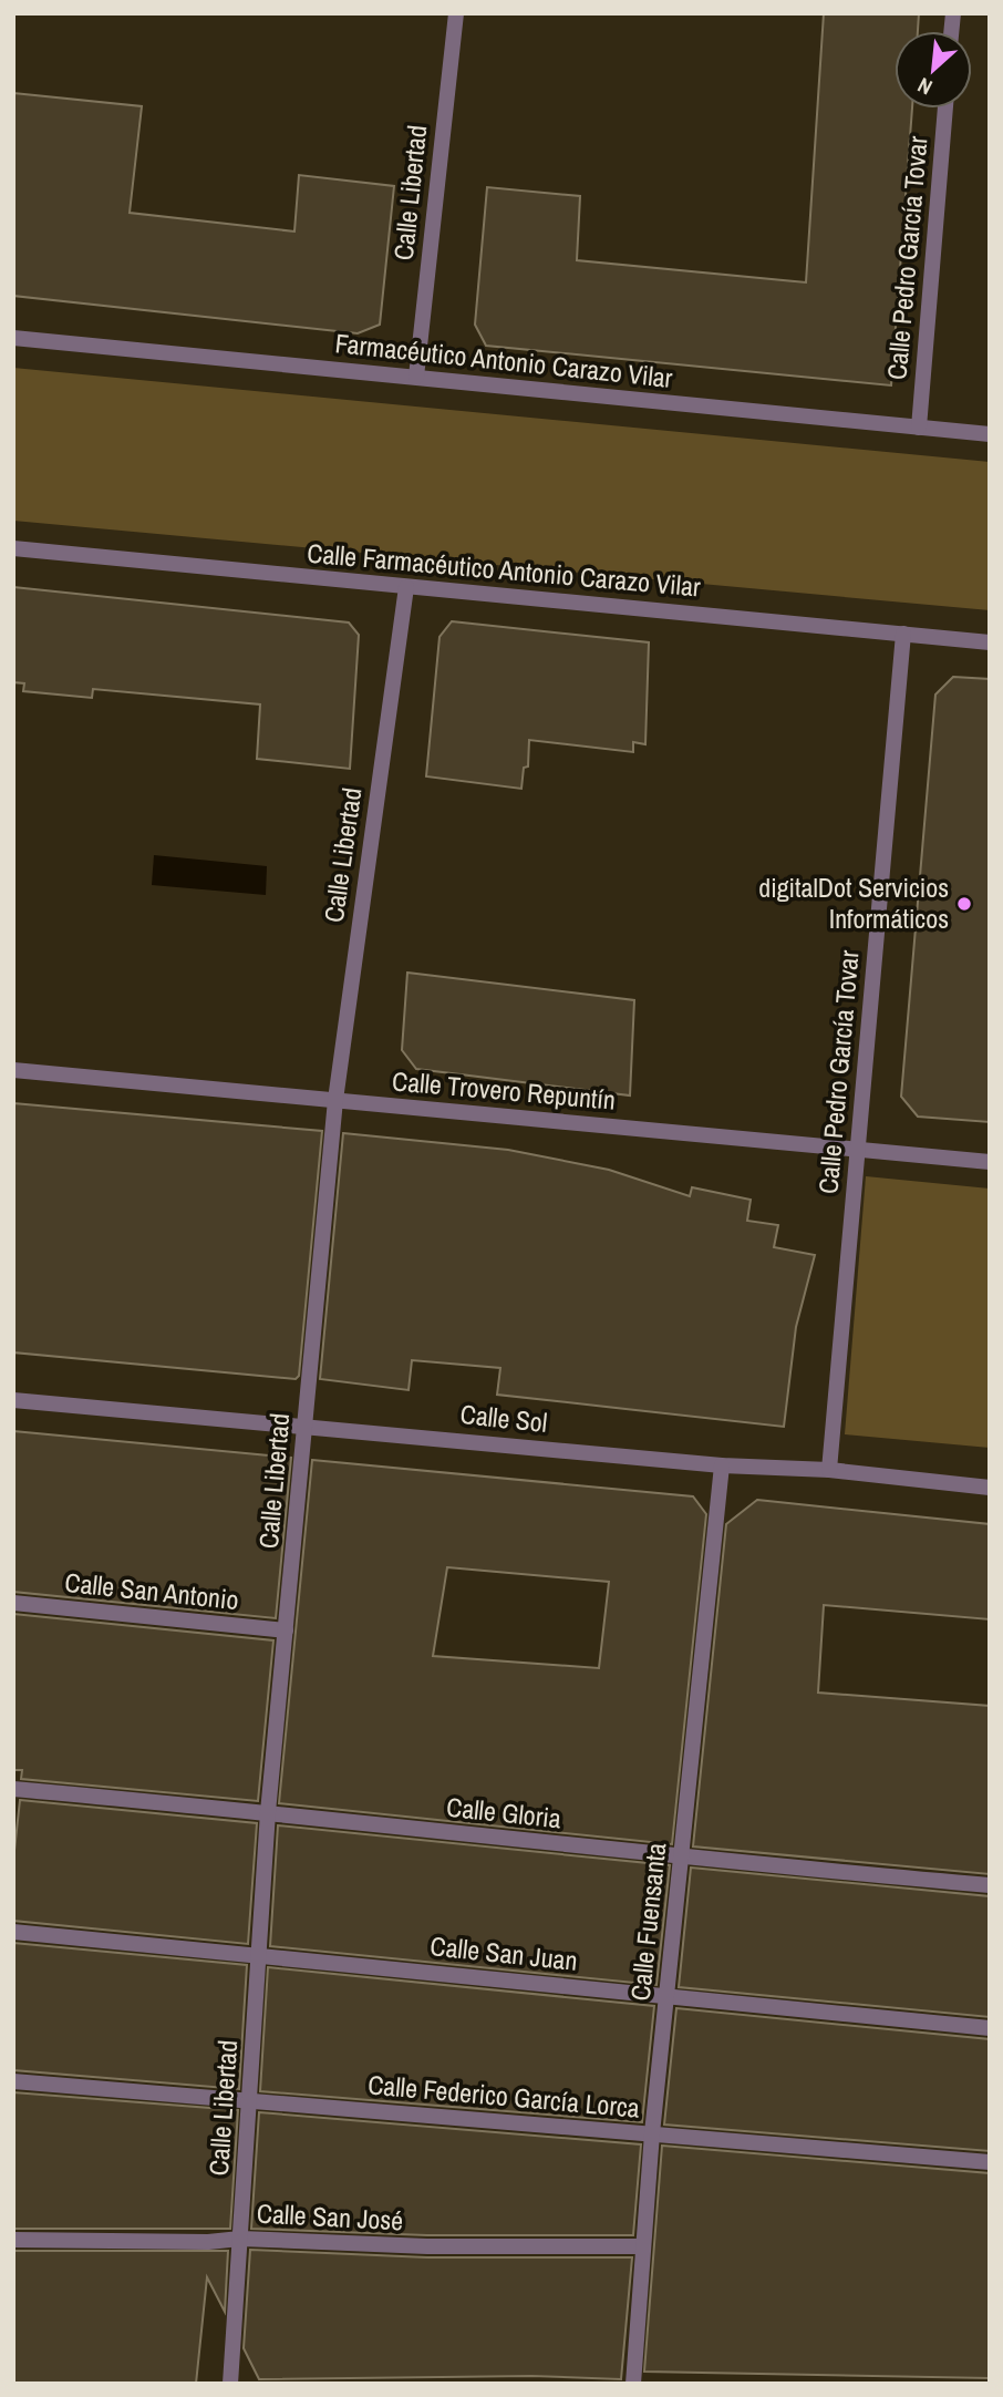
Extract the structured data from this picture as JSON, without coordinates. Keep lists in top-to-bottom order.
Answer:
{
  "streets": {
    "street": [
      "Calle Libertad",
      "Calle Pedro García Tovar",
      "Farmacéutico Antonio Carazo Vilar",
      "Calle Farmacéutico Antonio Carazo Vilar",
      "Calle Trovero Repuntín",
      "Calle Sol",
      "Calle San Antonio",
      "Calle Gloria",
      "Calle Fuensanta",
      "Calle San Juan",
      "Calle Federico García Lorca",
      "Calle San José"
    ]
  },
  "crossings": [
    ["Calle Libertad", "Farmacéutico Antonio Carazo Vilar"],
    ["Calle Libertad", "Calle Farmacéutico Antonio Carazo Vilar"],
    ["Calle Libertad", "Calle Trovero Repuntín"],
    ["Calle Libertad", "Calle Sol"],
    ["Calle Libertad", "Calle San Antonio"],
    ["Calle Libertad", "Calle Gloria"],
    ["Calle Libertad", "Calle San Juan"],
    ["Calle Libertad", "Calle Federico García Lorca"],
    ["Calle Libertad", "Calle San José"],
    ["Calle Pedro García Tovar", "Farmacéutico Antonio Carazo Vilar"],
    ["Calle Pedro García Tovar", "Calle Farmacéutico Antonio Carazo Vilar"],
    ["Calle Pedro García Tovar", "Calle Trovero Repuntín"],
    ["Calle Pedro García Tovar", "Calle Sol"],
    ["Calle Sol", "Calle Fuensanta"],
    ["Calle Gloria", "Calle Fuensanta"],
    ["Calle Fuensanta", "Calle San Juan"],
    ["Calle Fuensanta", "Calle Federico García Lorca"],
    ["Calle Fuensanta", "Calle San José"]
  ],
  "places": ["digitalDot Servicios Informáticos"],
  "north": "bottom left"
}
